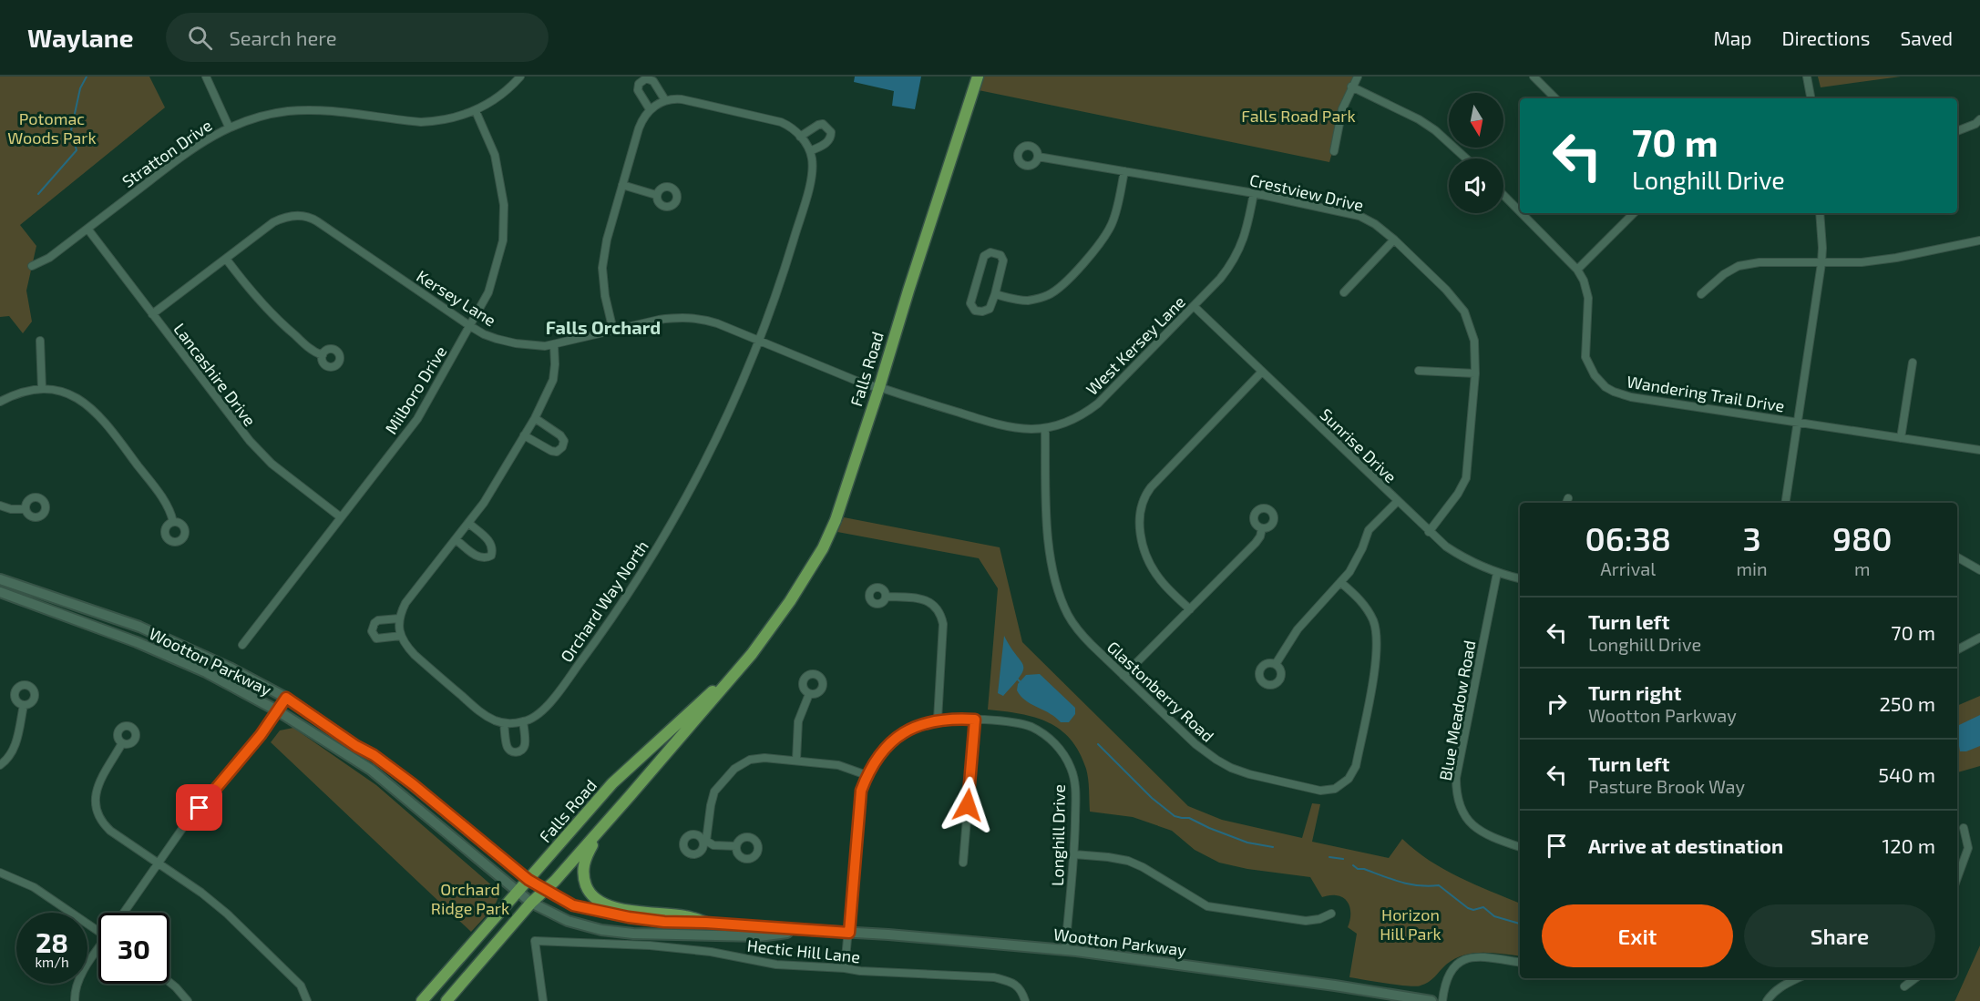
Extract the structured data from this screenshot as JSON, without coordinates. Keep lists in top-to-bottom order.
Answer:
{
  "streets": {
    "main road": ["Falls Road", "Wootton Parkway"],
    "street": [
      "Stratton Drive",
      "Crestview Drive",
      "Kersey Lane",
      "West Kersey Lane",
      "Lancashire Drive",
      "Milboro Drive",
      "Wandering Trail Drive",
      "Sunrise Drive",
      "Orchard Way North",
      "Glastonberry Road",
      "Blue Meadow Road",
      "Longhill Drive",
      "Hectic Hill Lane"
    ]
  },
  "crossings": [
    ["Stratton Drive", "Lancashire Drive"],
    ["Stratton Drive", "Milboro Drive"],
    ["Crestview Drive", "West Kersey Lane"],
    ["Crestview Drive", "Sunrise Drive"],
    ["Kersey Lane", "West Kersey Lane"],
    ["Kersey Lane", "Falls Road"],
    ["Kersey Lane", "Lancashire Drive"],
    ["Kersey Lane", "Milboro Drive"],
    ["Kersey Lane", "Orchard Way North"],
    ["West Kersey Lane", "Falls Road"],
    ["West Kersey Lane", "Sunrise Drive"],
    ["West Kersey Lane", "Glastonberry Road"],
    ["Falls Road", "Wootton Parkway"],
    ["Lancashire Drive", "Milboro Drive"],
    ["Sunrise Drive", "Blue Meadow Road"],
    ["Wootton Parkway", "Longhill Drive"],
    ["Longhill Drive", "Hectic Hill Lane"]
  ],
  "districts": ["Falls Orchard"],
  "parks": [
    "Falls Road Park",
    "Potomac Woods Park",
    "Orchard Ridge Park",
    "Horizon Hill Park"
  ],
  "north": "bottom",
  "page": {
    "header": "Waylane",
    "search": "Search here",
    "nav": ["Map", "Directions", "Saved"],
    "turn": ["70 m", "Longhill Drive"],
    "eta": [
      "06:38",
      "Arrival",
      "3",
      "min",
      "980",
      "m"
    ],
    "list": [
      {
        "name": "Turn left",
        "note": "Longhill Drive",
        "value": "70 m"
      },
      {
        "name": "Turn right",
        "note": "Wootton Parkway",
        "value": "250 m"
      },
      {
        "name": "Turn left",
        "note": "Pasture Brook Way",
        "value": "540 m"
      },
      {
        "name": "Arrive at destination",
        "value": "120 m"
      }
    ],
    "buttons": ["Exit", "Share"],
    "speed": "28 km/h",
    "limit": "30"
  }
}
